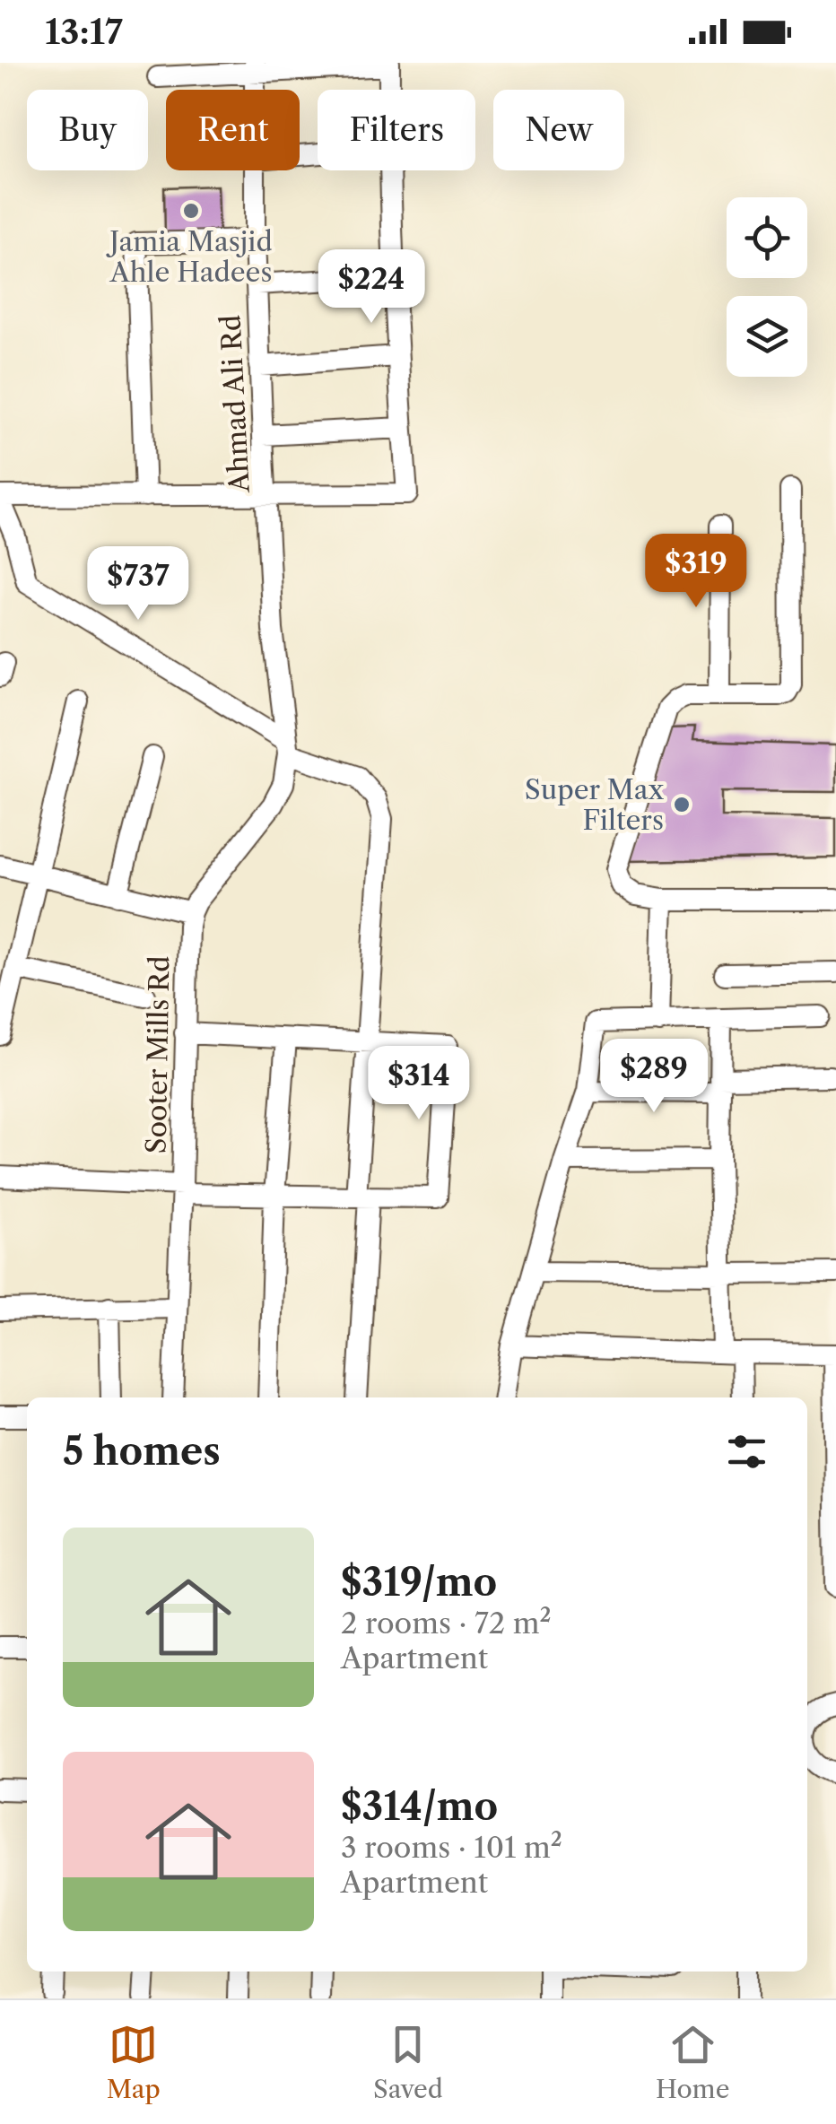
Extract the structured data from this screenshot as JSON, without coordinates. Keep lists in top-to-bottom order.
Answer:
{
  "streets": {
    "street": ["Ahmad Ali Rd", "Sooter Mills Rd"]
  },
  "crossings": [
    ["Ahmad Ali Rd", "Sooter Mills Rd"]
  ],
  "places": ["Jamia Masjid Ahle Hadees", "Super Max Filters"],
  "page": {
    "status": "13:17",
    "chip": [
      "Buy",
      "Rent",
      "Filters",
      "New"
    ],
    "price": [
      "$224",
      "$319",
      "$737",
      "$289",
      "$314"
    ],
    "heading": "5 homes",
    "list": [
      {
        "name": "$319/mo",
        "note": "2 rooms · 72 m² · Apartment"
      },
      {
        "name": "$314/mo",
        "note": "3 rooms · 101 m² · Apartment"
      }
    ],
    "tabs": ["Map", "Saved", "Home"]
  }
}
